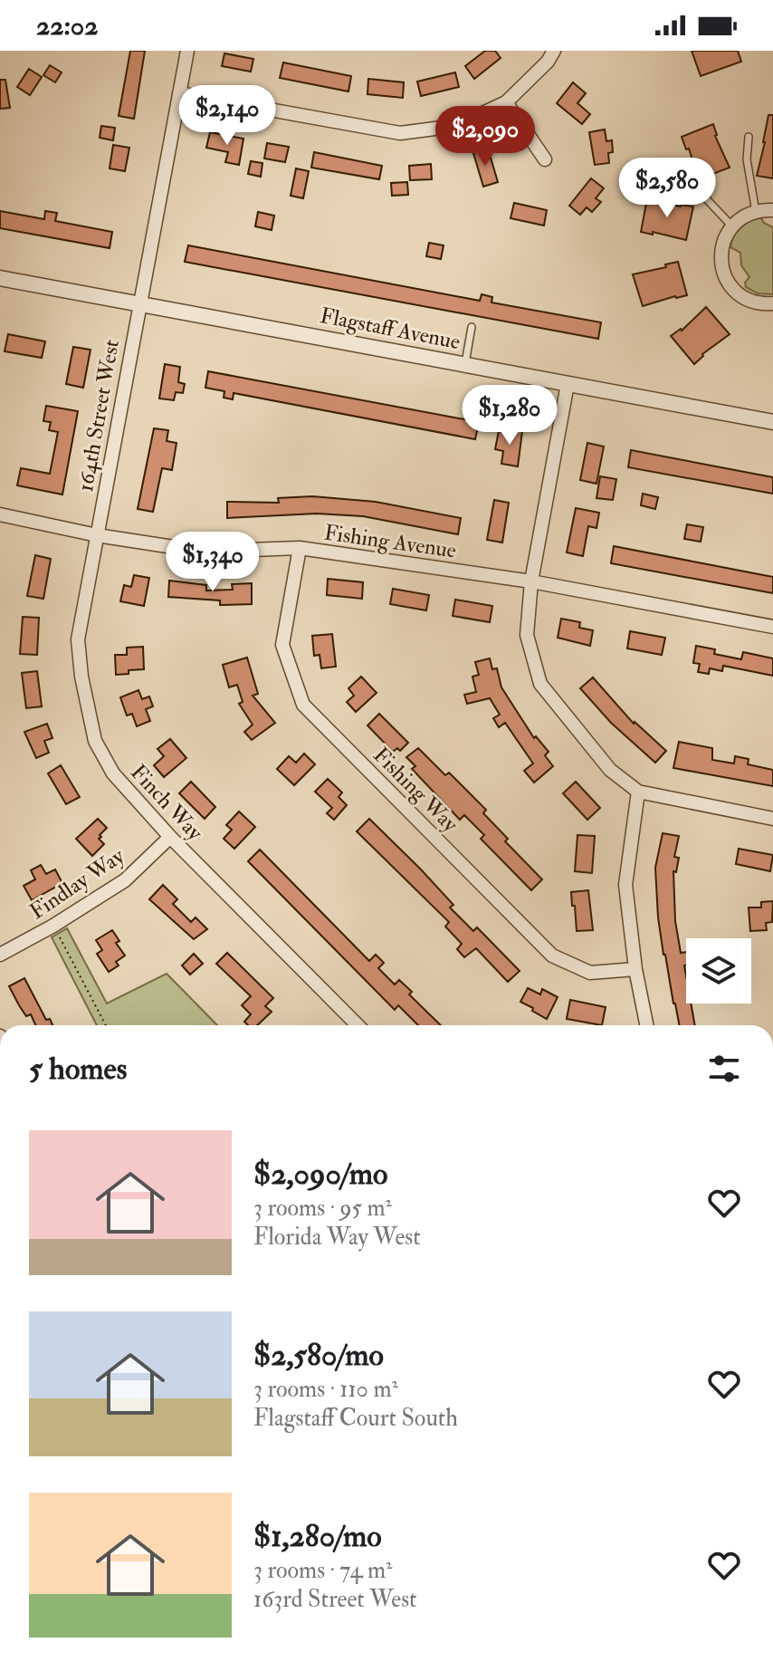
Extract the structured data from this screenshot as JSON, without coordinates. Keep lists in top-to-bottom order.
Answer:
{
  "streets": {
    "street": [
      "Flagstaff Avenue",
      "164th Street West",
      "Fishing Avenue",
      "Fishing Way",
      "Finch Way",
      "Findlay Way"
    ]
  },
  "crossings": [
    ["Flagstaff Avenue", "164th Street West"],
    ["164th Street West", "Fishing Avenue"],
    ["164th Street West", "Finch Way"],
    ["Fishing Avenue", "Fishing Way"],
    ["Fishing Avenue", "Finch Way"],
    ["Finch Way", "Findlay Way"]
  ],
  "page": {
    "status": "22:02",
    "price": [
      "$2,140",
      "$2,090",
      "$2,580",
      "$1,280",
      "$1,340"
    ],
    "heading": "5 homes",
    "list": [
      {
        "name": "$2,090/mo",
        "note": "3 rooms · 95 m² · Florida Way West"
      },
      {
        "name": "$2,580/mo",
        "note": "3 rooms · 110 m² · Flagstaff Court South"
      },
      {
        "name": "$1,280/mo",
        "note": "3 rooms · 74 m² · 163rd Street West"
      }
    ]
  }
}
